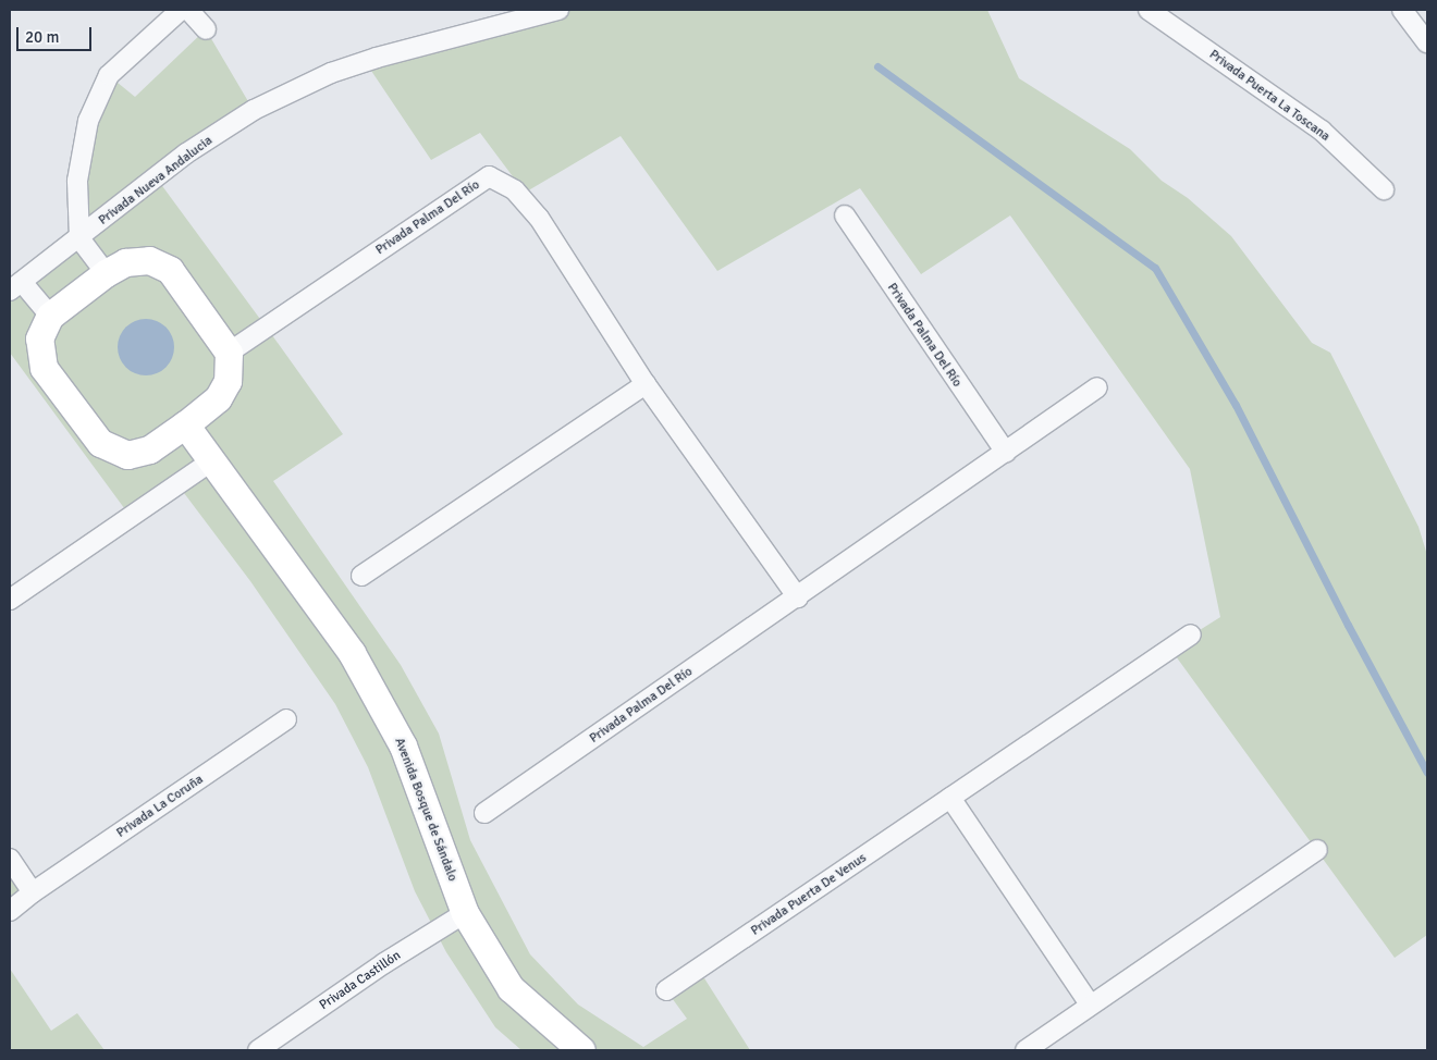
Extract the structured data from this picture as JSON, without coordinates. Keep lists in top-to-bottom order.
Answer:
{
  "streets": {
    "street": [
      "Privada Puerta La Toscana",
      "Privada Nueva Andalucia",
      "Privada Palma Del Río",
      "Privada La Coruña",
      "Avenida Bosque de Sándalo",
      "Privada Puerta De Venus",
      "Privada Castillón"
    ]
  },
  "crossings": [
    ["Privada Palma Del Río", "Avenida Bosque de Sándalo"],
    ["Avenida Bosque de Sándalo", "Privada Castillón"]
  ],
  "scale_bar": "20 m"
}
